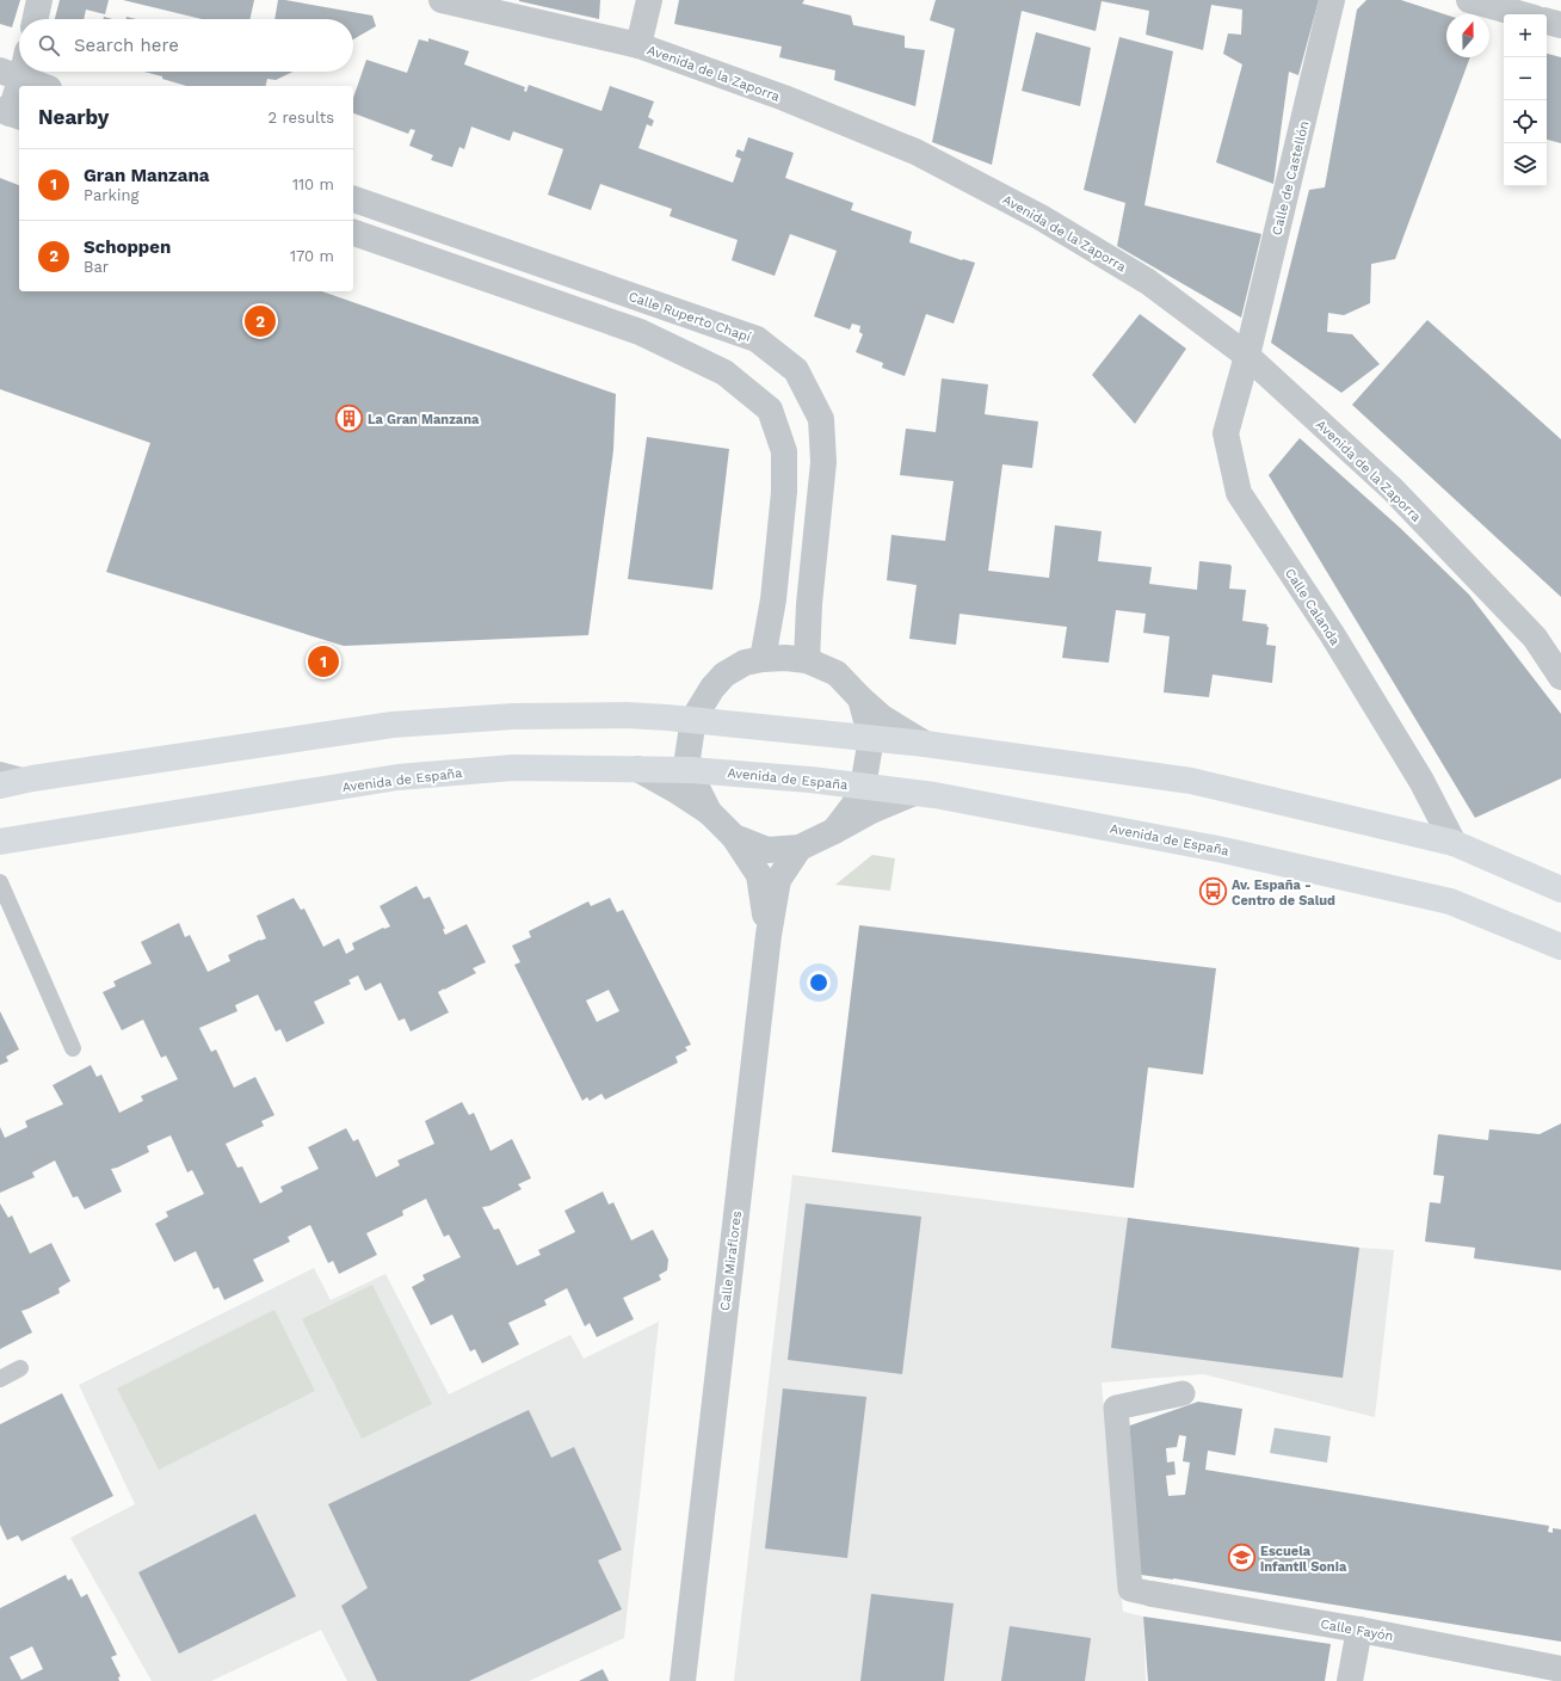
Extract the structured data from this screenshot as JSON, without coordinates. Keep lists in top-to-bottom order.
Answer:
{
  "streets": {
    "main road": ["Avenida de España"],
    "street": [
      "Avenida de la Zaporra",
      "Calle de Castellón",
      "Calle Ruperto Chapí",
      "Calle Calanda",
      "Calle Miraflores",
      "Calle Fayón"
    ]
  },
  "crossings": [
    ["Avenida de la Zaporra", "Calle de Castellón"],
    ["Avenida de la Zaporra", "Calle Calanda"],
    ["Calle de Castellón", "Calle Calanda"]
  ],
  "places": {
    "building": ["La Gran Manzana"],
    "bus stop": ["Av. España - Centro de Salud"],
    "school or university": ["Escuela infantil Sonia"]
  },
  "north": "top",
  "page": {
    "map_buttons": ["+", "−"],
    "search": "Search here",
    "heading": ["Nearby", "2 results"],
    "list": [
      {
        "mark": "1",
        "name": "Gran Manzana",
        "note": "Parking",
        "value": "110 m"
      },
      {
        "mark": "2",
        "name": "Schoppen",
        "note": "Bar",
        "value": "170 m"
      }
    ],
    "pins": ["2", "1"]
  }
}
